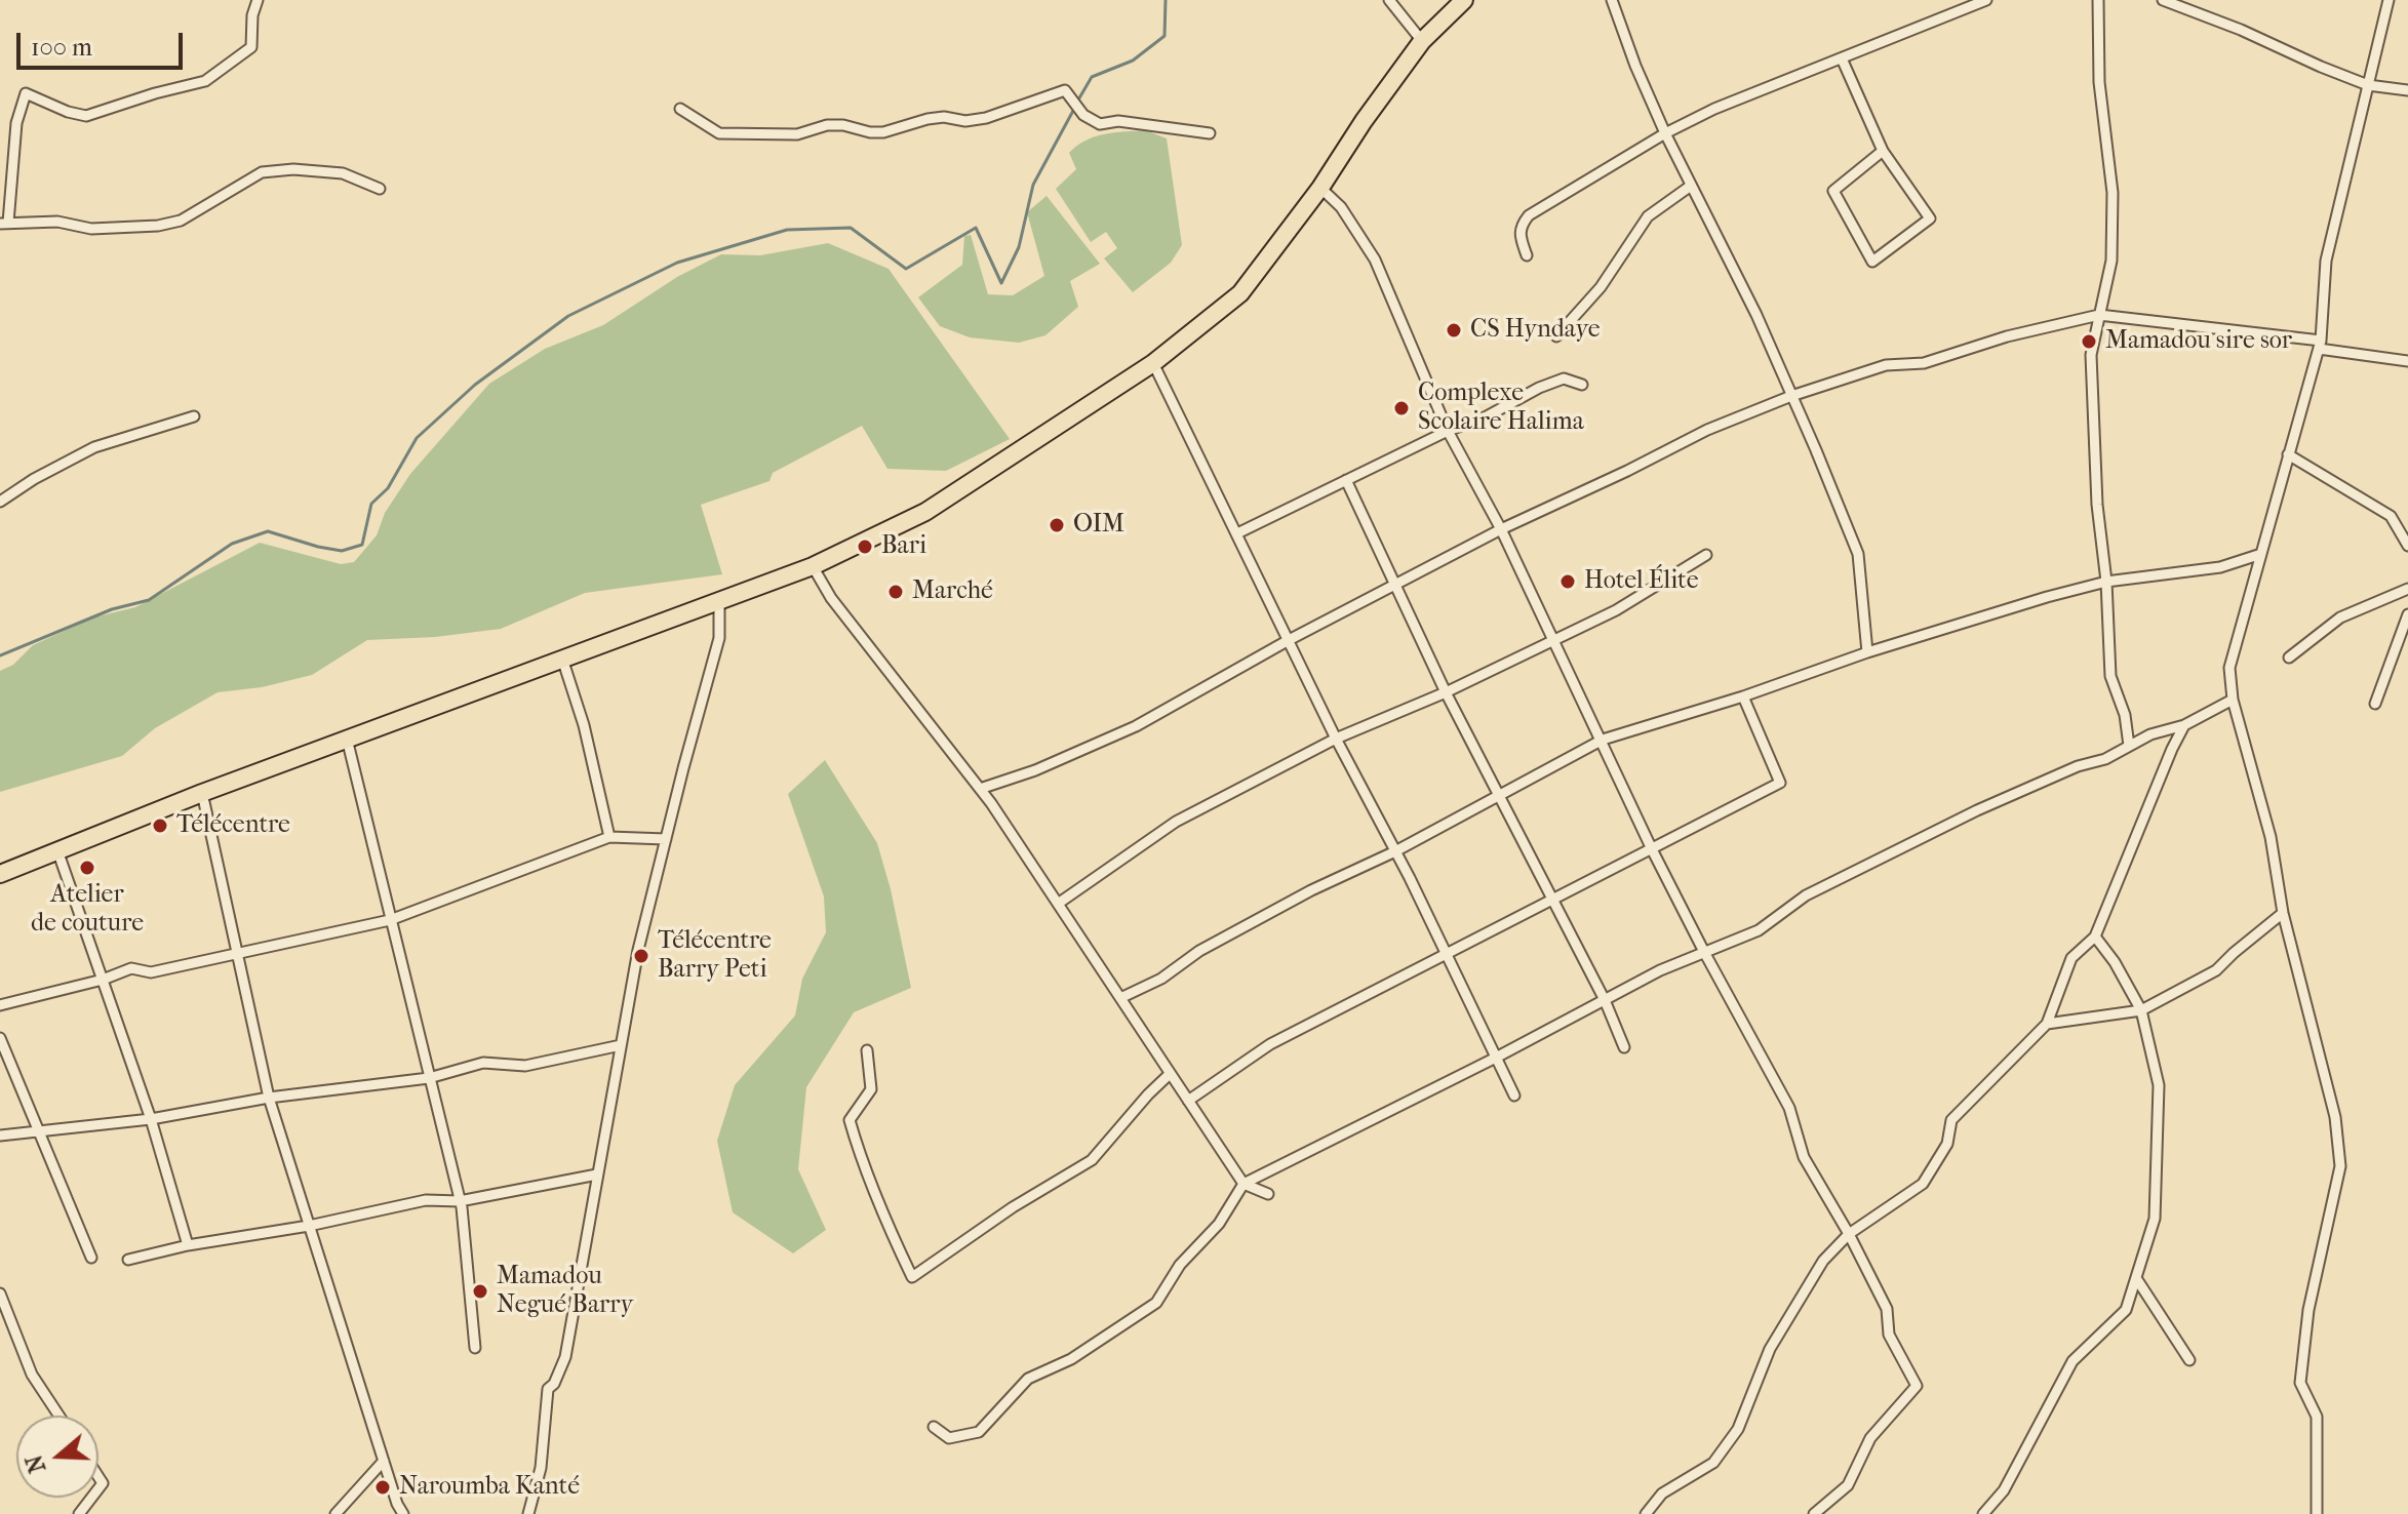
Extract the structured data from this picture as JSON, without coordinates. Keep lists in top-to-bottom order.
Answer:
{
  "places": [
    "CS Hyndaye",
    "Mamadou sire sor",
    "Complexe Scolaire Halima",
    "OIM",
    "Bari",
    "Hotel Élite",
    "Marché",
    "Télécentre",
    "Atelier de couture",
    "Télécentre Barry Peti",
    "Mamadou Negué Barry",
    "Naroumba Kanté"
  ],
  "scale_bar": "100 m",
  "north": "left"
}
